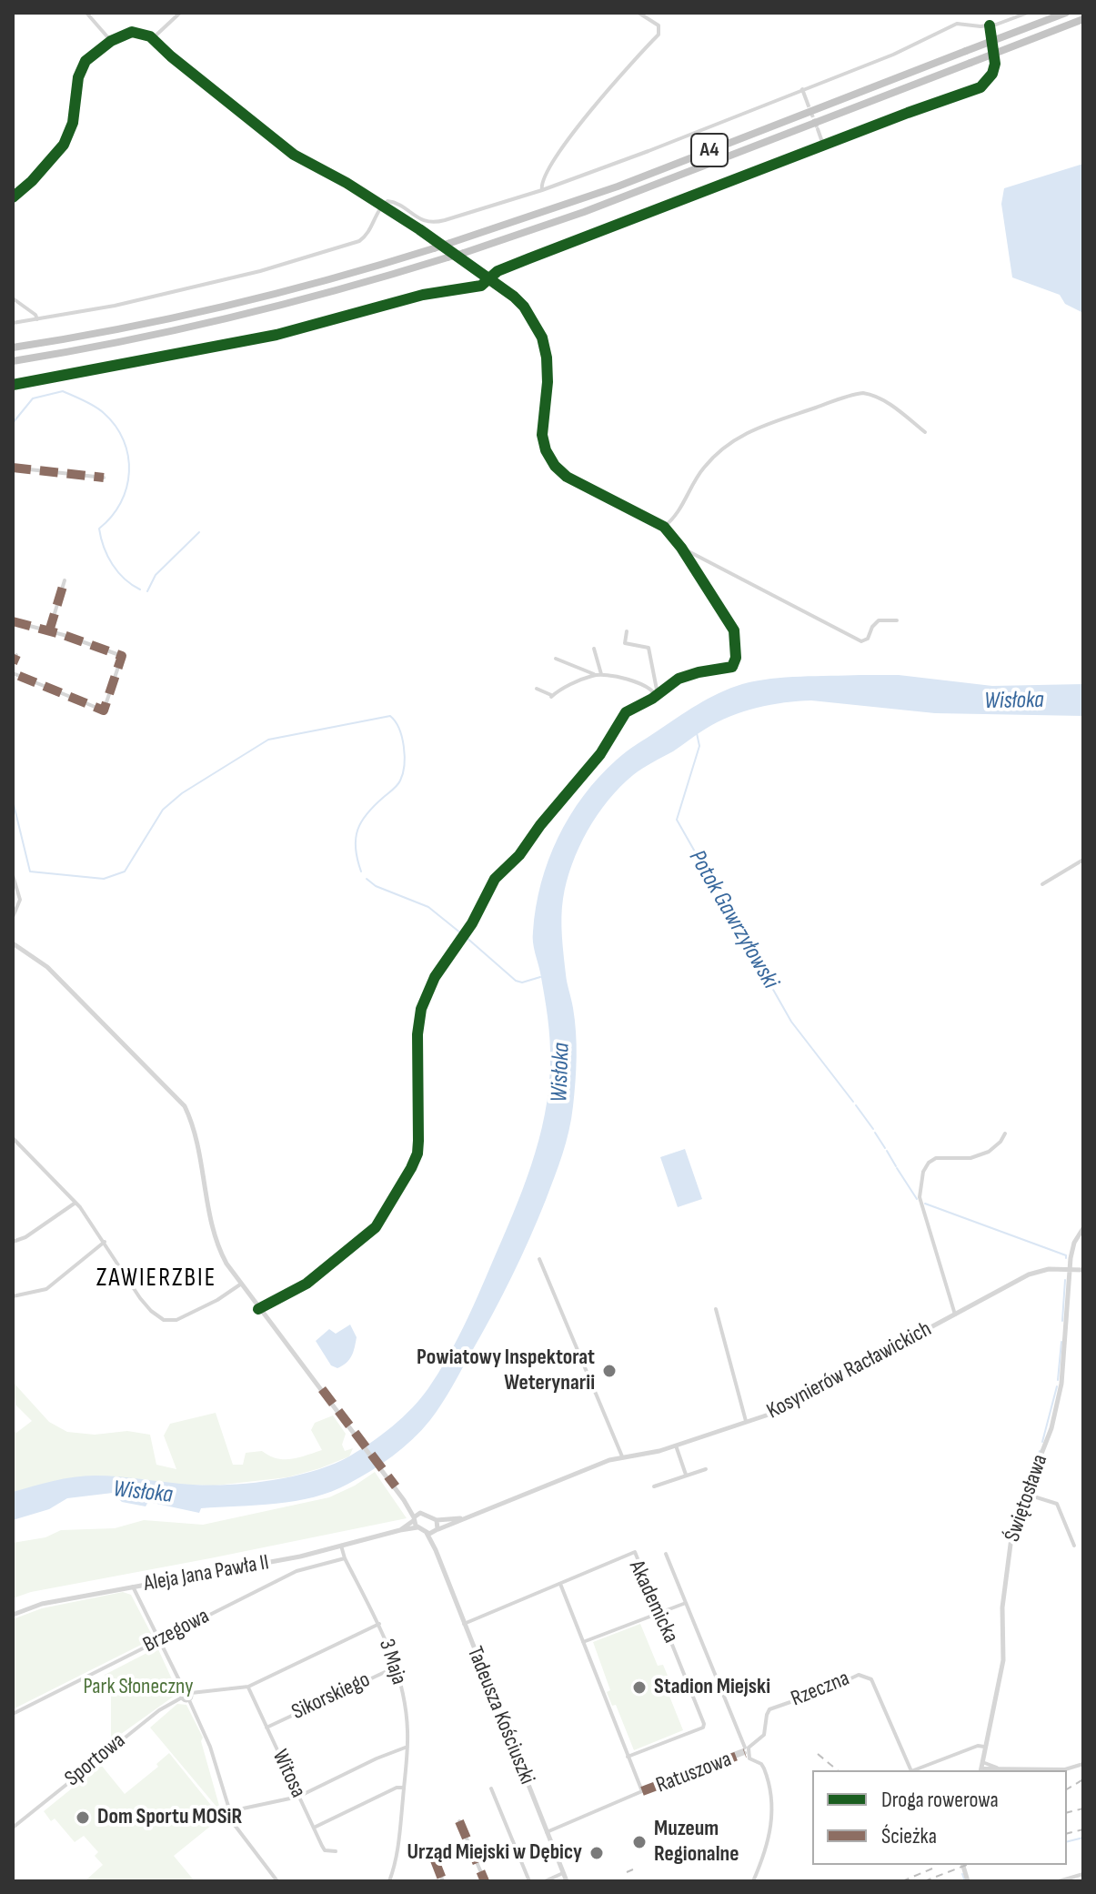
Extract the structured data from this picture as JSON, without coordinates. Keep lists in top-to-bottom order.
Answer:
{
  "streets": {
    "highway": ["A4"],
    "street": [
      "Kosynierów Racławickich",
      "Świętosława",
      "Aleja Jana Pawła II",
      "Akademicka",
      "Brzegowa",
      "3 Maja",
      "Rzeczna",
      "Sikorskiego",
      "Tadeusza Kościuszki",
      "Sportowa",
      "Ratuszowa",
      "Witosa"
    ]
  },
  "crossings": [
    ["Kosynierów Racławickich", "Świętosława"],
    ["Kosynierów Racławickich", "Tadeusza Kościuszki"],
    ["Świętosława", "Rzeczna"],
    ["Aleja Jana Pawła II", "3 Maja"],
    ["Akademicka", "Tadeusza Kościuszki"],
    ["Brzegowa", "3 Maja"],
    ["3 Maja", "Sikorskiego"],
    ["Rzeczna", "Ratuszowa"],
    ["Sikorskiego", "Witosa"],
    ["Tadeusza Kościuszki", "Ratuszowa"]
  ],
  "districts": ["ZAWIERZBIE"],
  "water": ["Wisłoka", "Potok Gawrzyłowski"],
  "parks": ["Park Słoneczny"],
  "places": [
    "Powiatowy Inspektorat Weterynarii",
    "Stadion Miejski",
    "Dom Sportu MOSiR",
    "Muzeum Regionalne",
    "Urząd Miejski w Dębicy"
  ],
  "legend": ["Droga rowerowa", "Ścieżka"]
}
